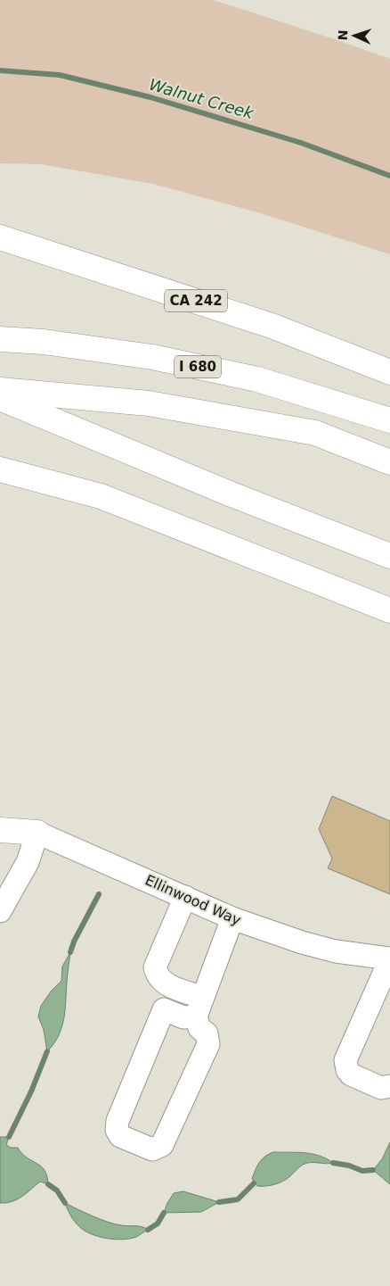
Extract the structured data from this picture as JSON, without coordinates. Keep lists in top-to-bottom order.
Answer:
{
  "streets": {
    "main road": ["CA 242", "I 680", "Ellinwood Way"]
  },
  "water": ["Walnut Creek"],
  "north": "left"
}
